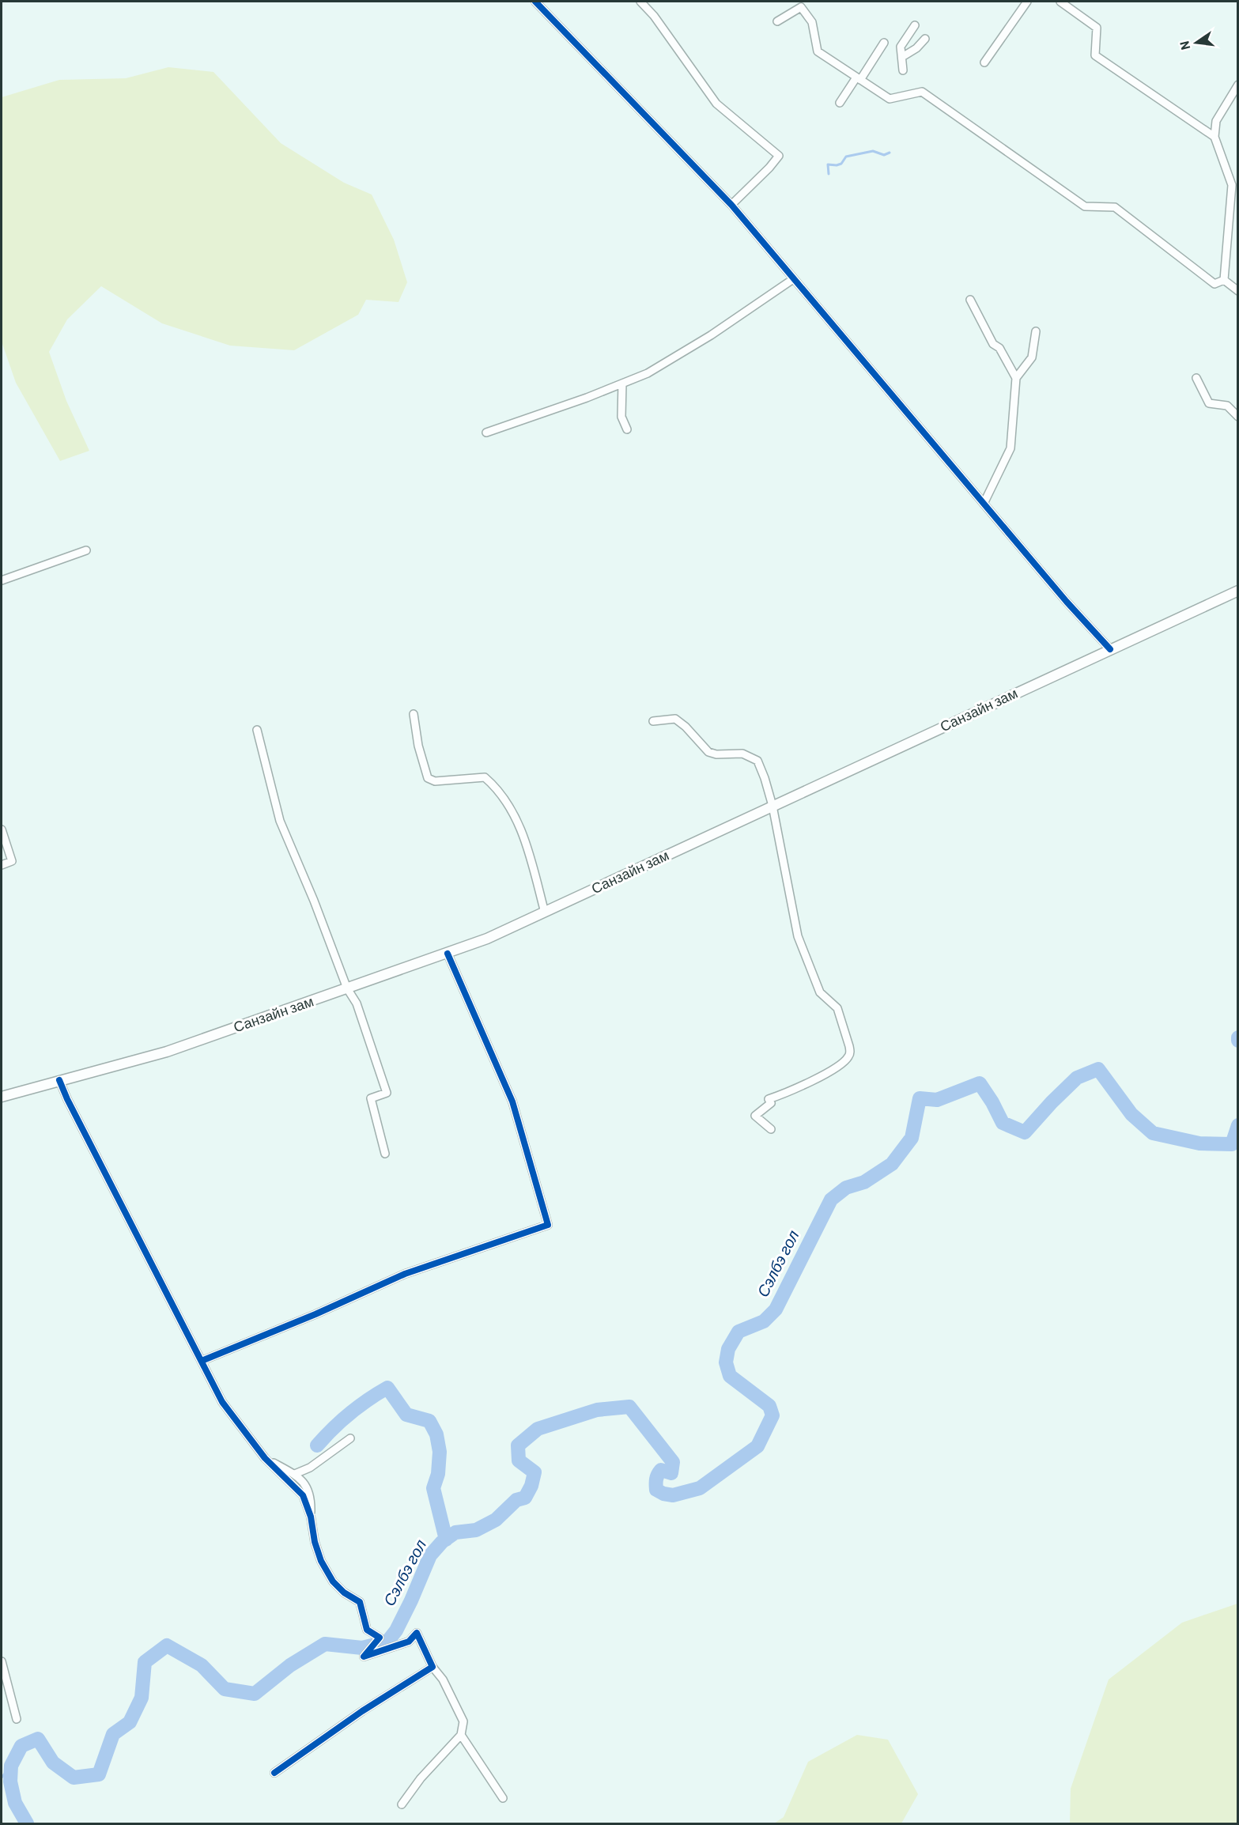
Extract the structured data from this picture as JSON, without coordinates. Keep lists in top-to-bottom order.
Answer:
{
  "streets": {
    "main road": ["Санзайн зам"]
  },
  "water": ["Сэлбэ гол"],
  "north": "left"
}
